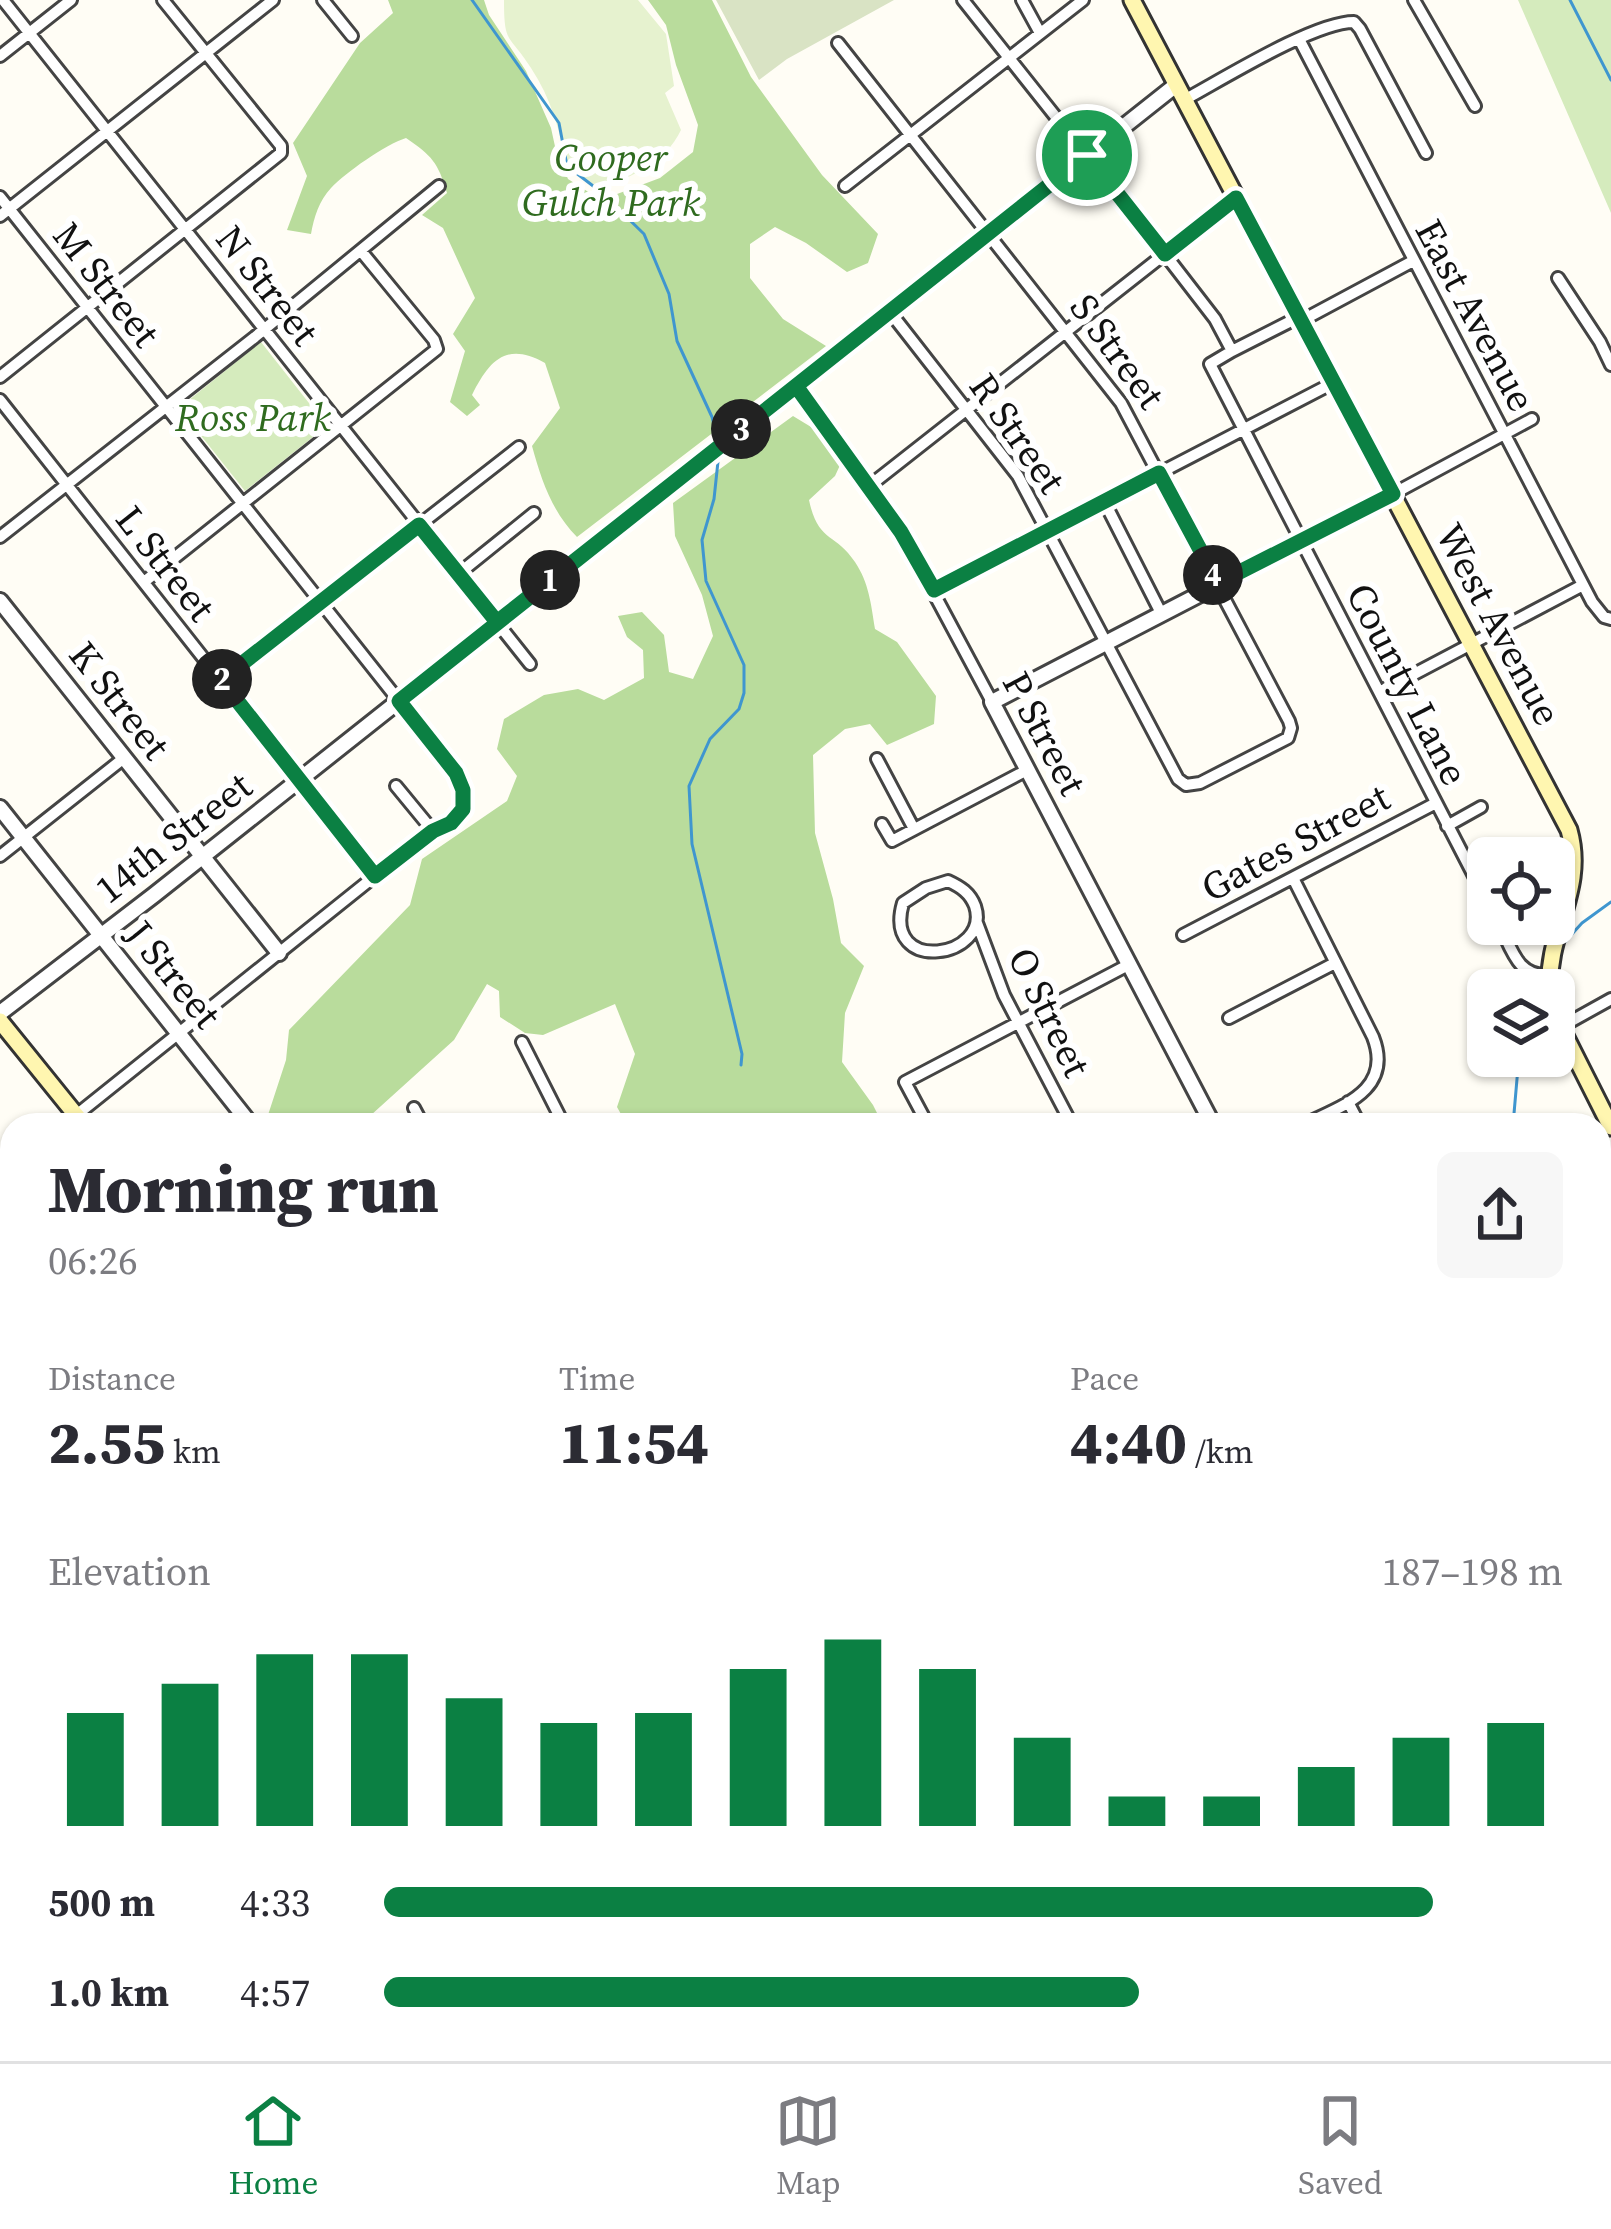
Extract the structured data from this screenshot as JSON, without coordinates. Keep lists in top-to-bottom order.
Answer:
{
  "streets": {
    "main road": ["West Avenue"],
    "street": [
      "M Street",
      "N Street",
      "East Avenue",
      "S Street",
      "R Street",
      "L Street",
      "County Lane",
      "K Street",
      "P Street",
      "14th Street",
      "Gates Street",
      "J Street",
      "O Street"
    ]
  },
  "crossings": [
    ["M Street", "14th Street"],
    ["N Street", "14th Street"],
    ["East Avenue", "14th Street"],
    ["S Street", "R Street"],
    ["S Street", "14th Street"],
    ["R Street", "14th Street"],
    ["L Street", "14th Street"],
    ["West Avenue", "14th Street"],
    ["County Lane", "Gates Street"],
    ["K Street", "14th Street"],
    ["P Street", "14th Street"],
    ["14th Street", "J Street"]
  ],
  "parks": ["Cooper Gulch Park", "Ross Park"],
  "page": {
    "pins": [
      "3",
      "4",
      "1",
      "2"
    ],
    "heading": ["Morning run", "06:26"],
    "stats": [
      ["Distance", "2.55 km"],
      ["Time", "11:54"],
      ["Pace", "4:40 /km"]
    ],
    "chart": ["Elevation", "187–198 m"],
    "list": [
      {
        "name": "500 m",
        "note": "4:33"
      },
      {
        "name": "1.0 km",
        "note": "4:57"
      }
    ],
    "tabs": ["Home", "Map", "Saved"]
  }
}
